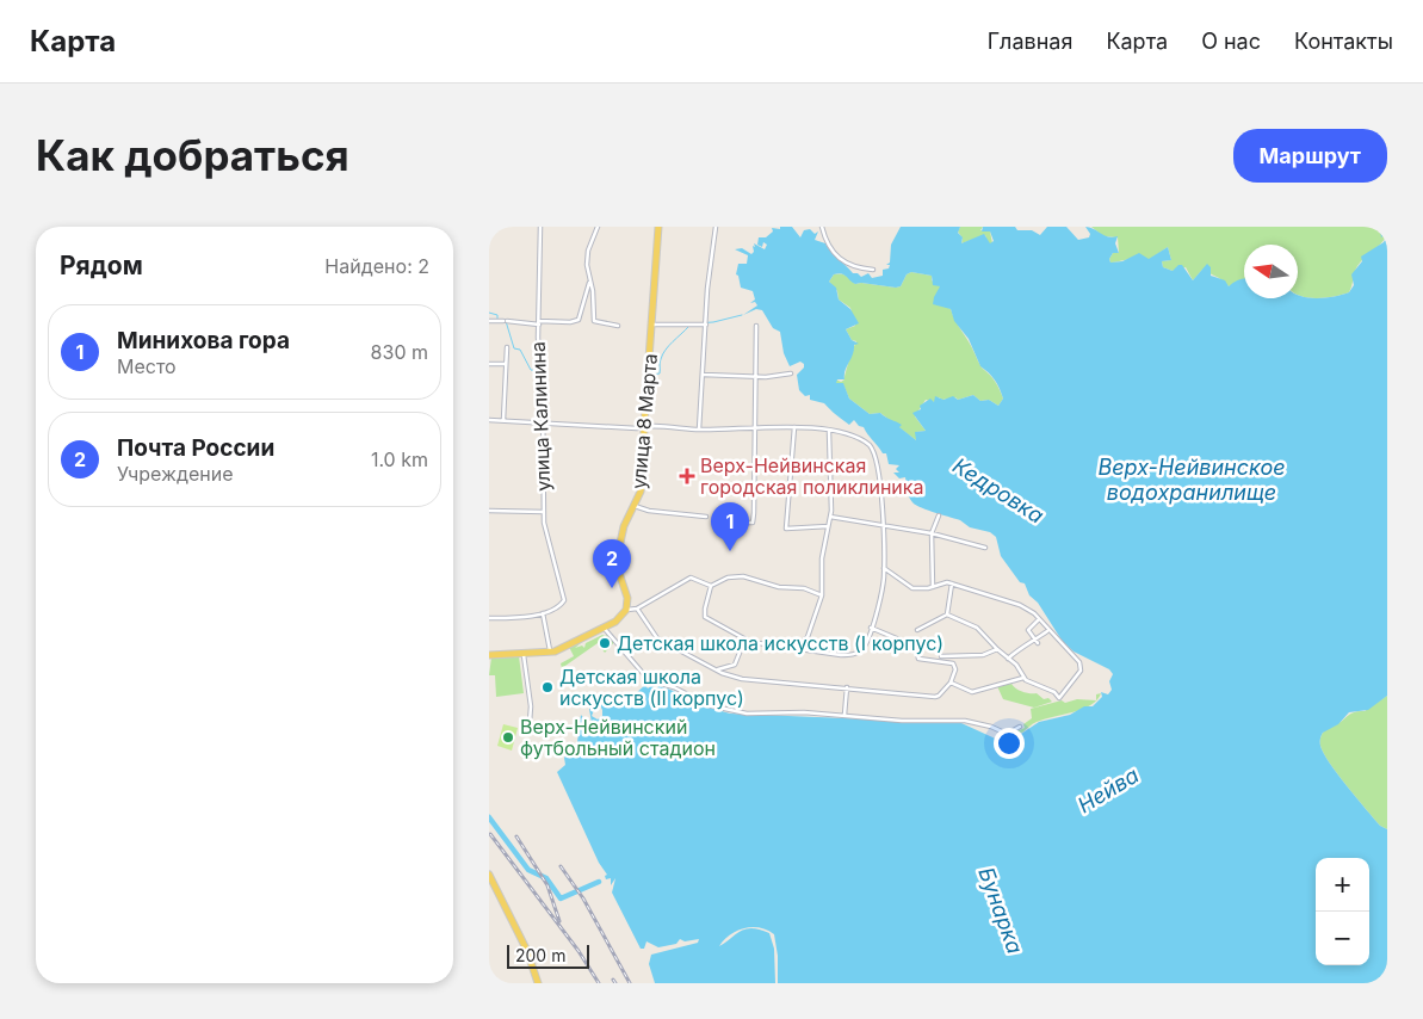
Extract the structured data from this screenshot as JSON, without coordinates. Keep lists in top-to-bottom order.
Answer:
{
  "streets": {
    "main road": ["улица 8 Марта"],
    "street": ["улица Калинина"]
  },
  "water": [
    "Верх-Нейвинское водохранилище",
    "Кедровка",
    "Нейва",
    "Бунарка"
  ],
  "places": {
    "health": ["Верх-Нейвинская городская поликлиника"],
    "other": ["Детская школа искусств (I корпус)", "Детская школа искусств (II корпус)", "Верх-Нейвинский футбольный стадион"]
  },
  "scale_bar": "200 m",
  "north": "left",
  "page": {
    "header": "Карта",
    "nav": [
      "Главная",
      "Карта",
      "О нас",
      "Контакты"
    ],
    "buttons": "Маршрут",
    "title": "Как добраться",
    "heading": ["Рядом", "Найдено: 2"],
    "list": [
      {
        "mark": "1",
        "name": "Минихова гора",
        "note": "Место",
        "value": "830 m"
      },
      {
        "mark": "2",
        "name": "Почта России",
        "note": "Учреждение",
        "value": "1.0 km"
      }
    ],
    "pins": ["1", "2"],
    "map_buttons": ["+", "−"],
    "scale": "200 m"
  }
}
